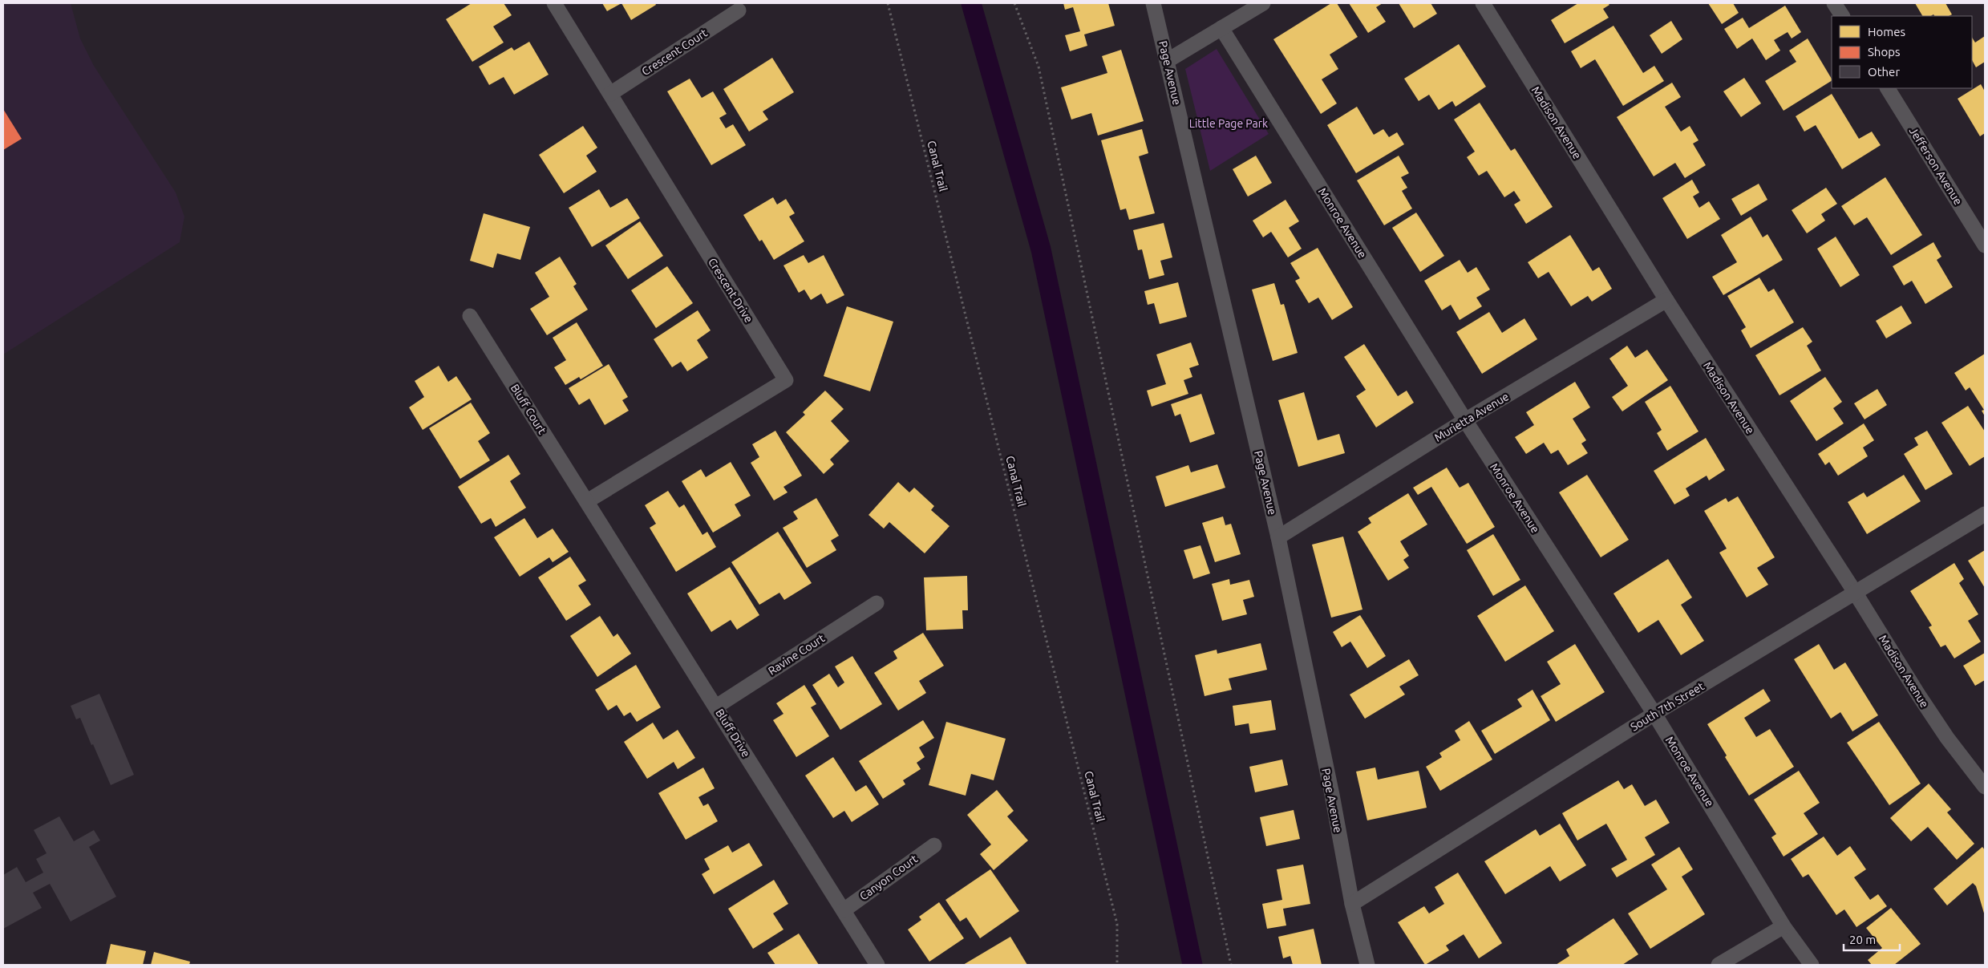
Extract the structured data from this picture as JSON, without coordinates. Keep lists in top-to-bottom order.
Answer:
{
  "streets": {
    "street": [
      "Crescent Court",
      "Page Avenue",
      "Madison Avenue",
      "Jefferson Avenue",
      "Monroe Avenue",
      "Crescent Drive",
      "Bluff Court",
      "Murietta Avenue",
      "Ravine Court",
      "South 7th Street",
      "Bluff Drive",
      "Canyon Court"
    ],
    "path": ["Canal Trail"]
  },
  "crossings": [
    ["Crescent Court", "Crescent Drive"],
    ["Page Avenue", "Murietta Avenue"],
    ["Page Avenue", "South 7th Street"],
    ["Madison Avenue", "Murietta Avenue"],
    ["Madison Avenue", "South 7th Street"],
    ["Monroe Avenue", "Murietta Avenue"],
    ["Monroe Avenue", "South 7th Street"],
    ["Crescent Drive", "Bluff Court"],
    ["Crescent Drive", "Bluff Drive"],
    ["Bluff Court", "Bluff Drive"],
    ["Ravine Court", "Bluff Drive"],
    ["Bluff Drive", "Canyon Court"]
  ],
  "parks": ["Little Page Park"],
  "legend": ["Homes", "Shops", "Other"],
  "scale_bar": "20 m"
}
